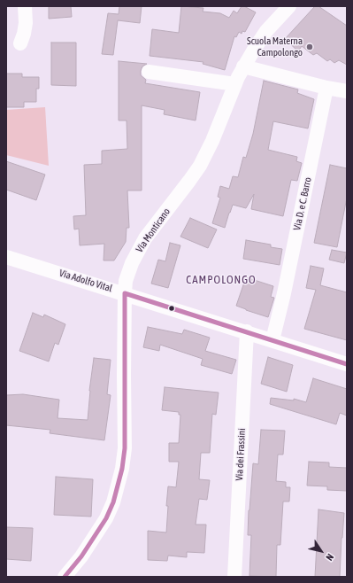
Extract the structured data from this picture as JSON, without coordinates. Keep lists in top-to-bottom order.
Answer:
{
  "streets": {
    "street": [
      "Via D. e C. Barro",
      "Via Monticano",
      "Via Adolfo Vital",
      "Via dei Frassini"
    ]
  },
  "crossings": [
    ["Via D. e C. Barro", "Via Adolfo Vital"],
    ["Via Monticano", "Via Adolfo Vital"],
    ["Via Adolfo Vital", "Via dei Frassini"]
  ],
  "districts": ["CAMPOLONGO"],
  "places": ["Scuola Materna Campolongo"],
  "north": "bottom right"
}
